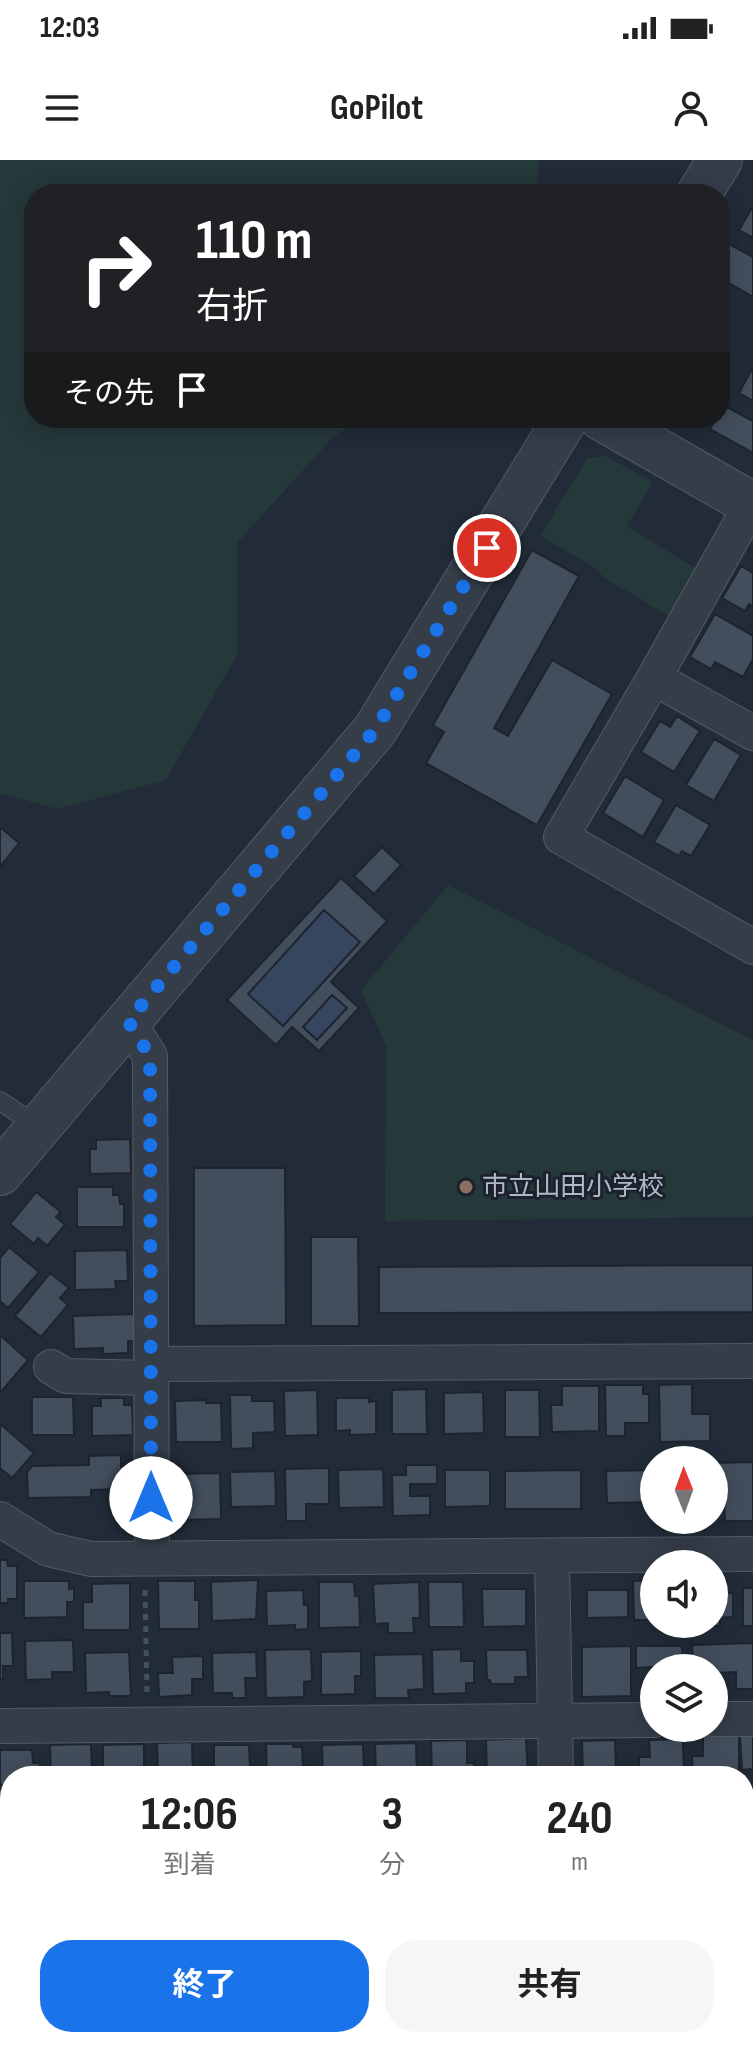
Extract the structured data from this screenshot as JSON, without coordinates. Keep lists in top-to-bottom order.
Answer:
{
  "places": ["市立山田小学校"],
  "north": "top",
  "page": {
    "status": "12:03",
    "header": "GoPilot",
    "turn": ["110 m", "右折"],
    "then": "その先",
    "eta": [
      "12:06",
      "到着",
      "3",
      "分",
      "240",
      "m"
    ],
    "buttons": ["終了", "共有"]
  }
}
